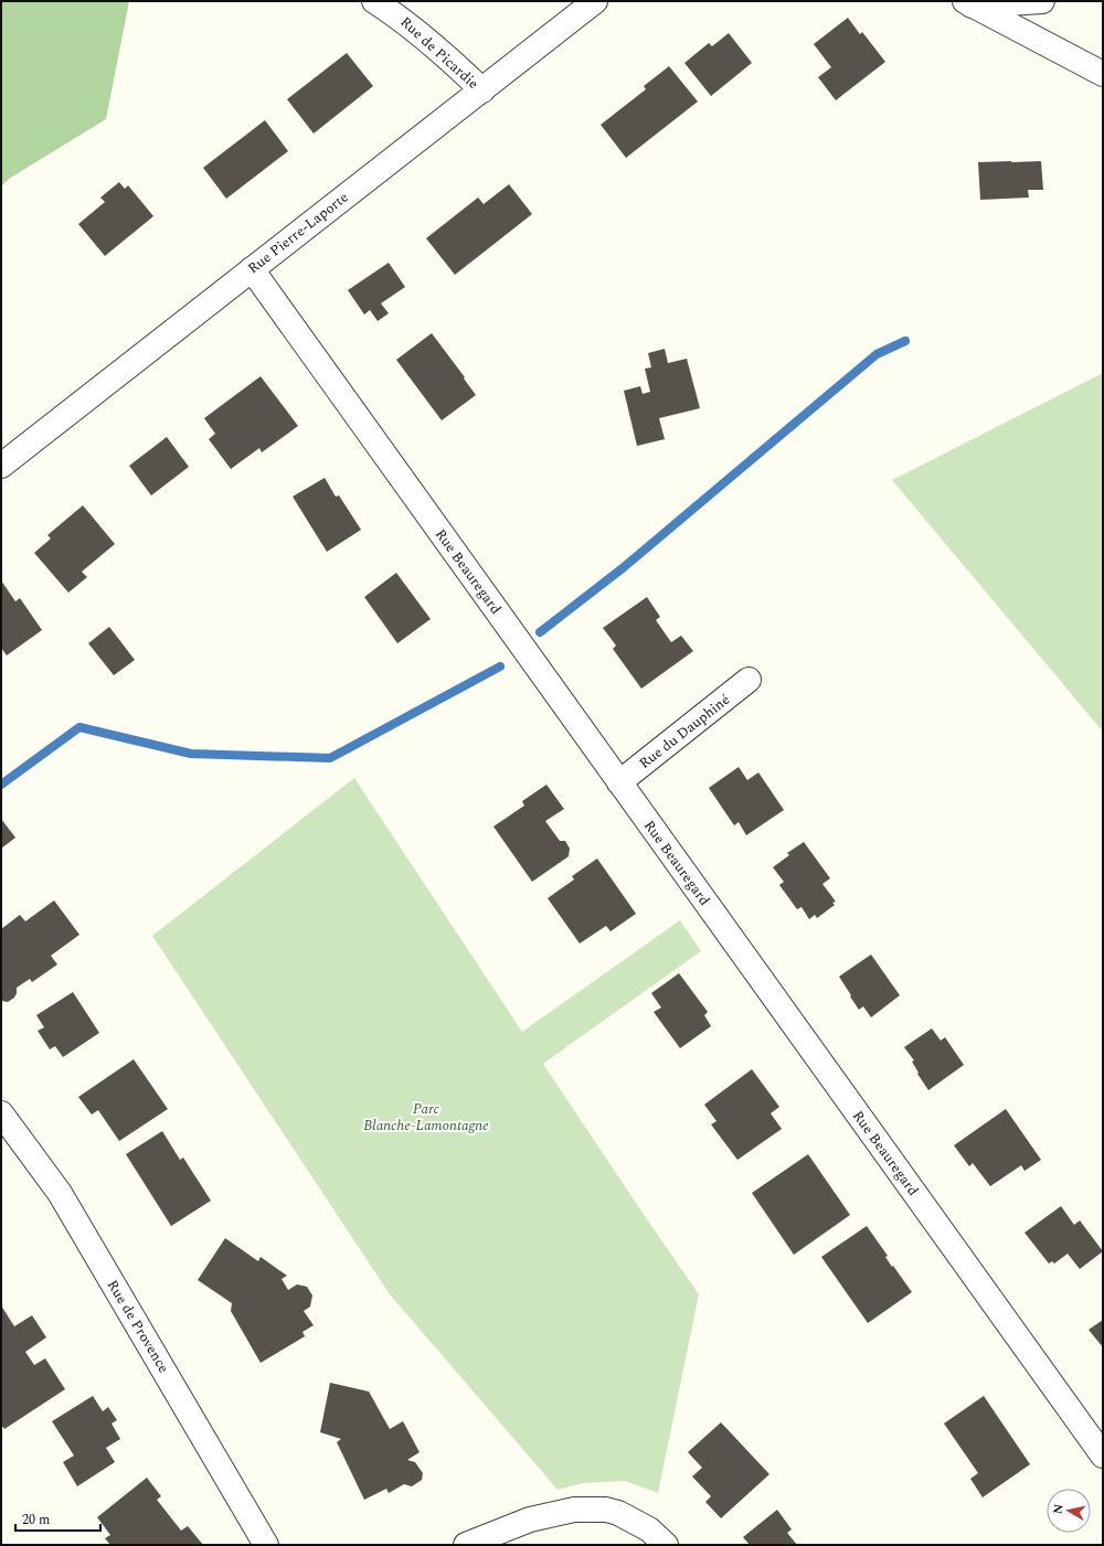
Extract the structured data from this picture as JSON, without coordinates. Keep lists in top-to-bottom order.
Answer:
{
  "streets": {
    "street": [
      "Rue de Picardie",
      "Rue Pierre-Laporte",
      "Rue Beauregard",
      "Rue du Dauphiné",
      "Rue de Provence"
    ]
  },
  "crossings": [
    ["Rue de Picardie", "Rue Pierre-Laporte"],
    ["Rue Pierre-Laporte", "Rue Beauregard"],
    ["Rue Beauregard", "Rue du Dauphiné"]
  ],
  "parks": ["Parc Blanche-Lamontagne"],
  "scale_bar": "20 m",
  "north": "left"
}
